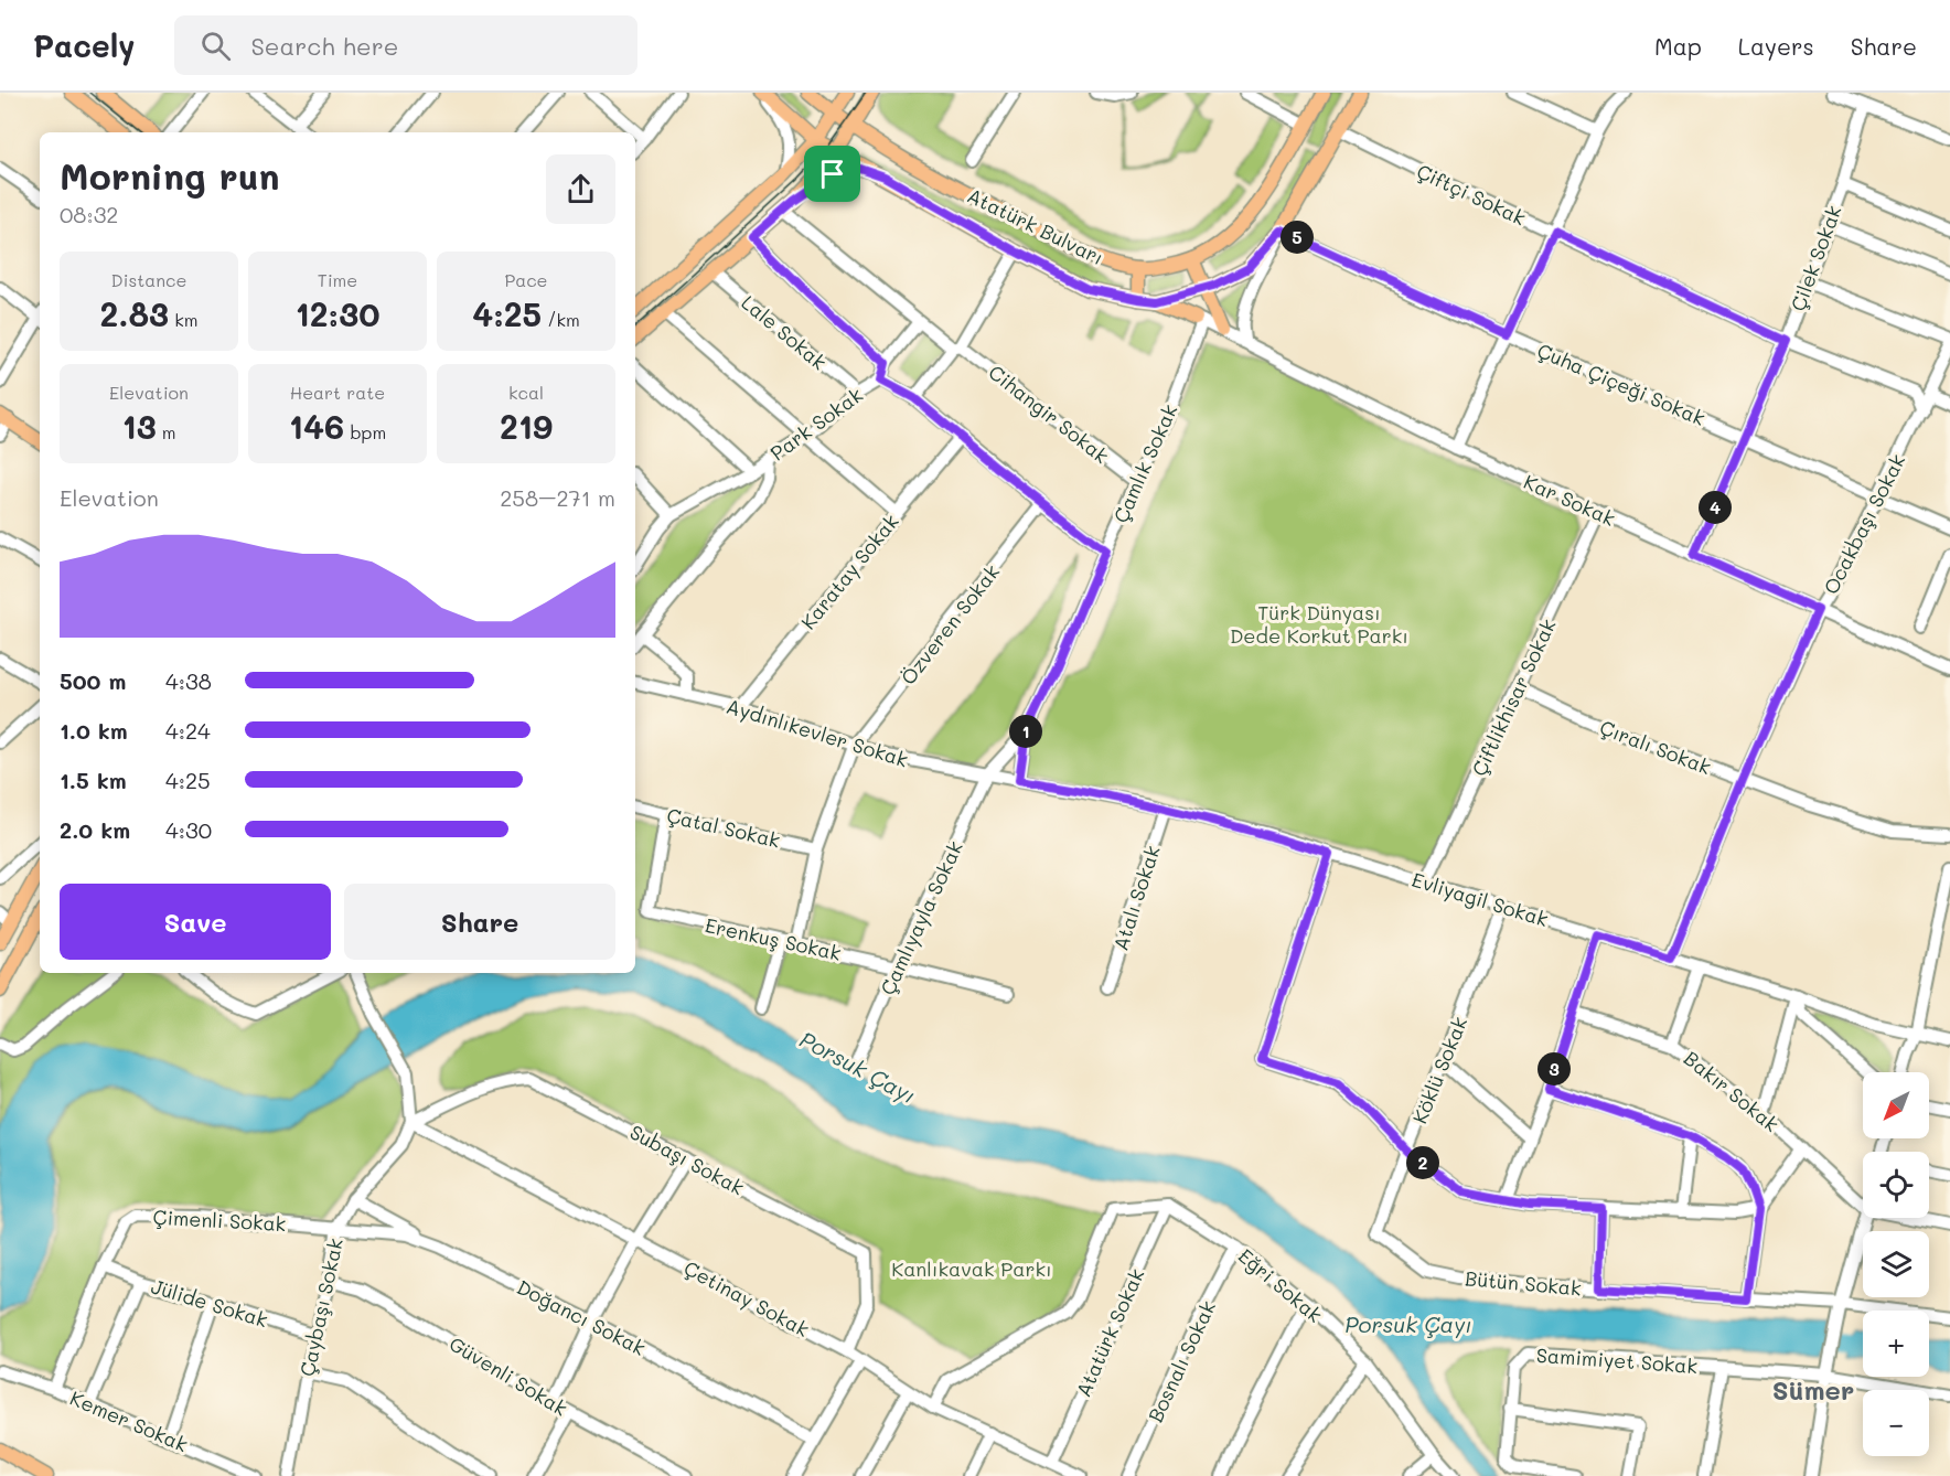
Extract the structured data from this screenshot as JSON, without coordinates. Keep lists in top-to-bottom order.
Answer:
{
  "streets": {
    "main road": ["Atatürk Bulvarı"],
    "street": [
      "Çiftçi Sokak",
      "Çilek Sokak",
      "Lale Sokak",
      "Çuha Çiçeği Sokak",
      "Cihangir Sokak",
      "Park Sokak",
      "Çamlık Sokak",
      "Kar Sokak",
      "Ocakbaşı Sokak",
      "Karatay Sokak",
      "Özveren Sokak",
      "Çiftlikhisar Sokak",
      "Aydınlıkevler Sokak",
      "Çıralı Sokak",
      "Çatal Sokak",
      "Atalı Sokak",
      "Evliyagil Sokak",
      "Çamlıyayla Sokak",
      "Erenkuş Sokak",
      "Köklü Sokak",
      "Bakır Sokak",
      "Subaşı Sokak",
      "Çimenli Sokak",
      "Bütün Sokak",
      "Eğri Sokak",
      "Çetinay Sokak",
      "Jülide Sokak",
      "Çaybaşı Sokak",
      "Doğancı Sokak",
      "Atatürk Sokak",
      "Samimiyet Sokak",
      "Bosnalı Sokak",
      "Güvenli Sokak",
      "Kemer Sokak"
    ]
  },
  "crossings": [
    ["Çiftçi Sokak", "Atatürk Bulvarı"],
    ["Çiftçi Sokak", "Çilek Sokak"],
    ["Çiftçi Sokak", "Ocakbaşı Sokak"],
    ["Atatürk Bulvarı", "Çuha Çiçeği Sokak"],
    ["Çilek Sokak", "Çuha Çiçeği Sokak"],
    ["Çilek Sokak", "Kar Sokak"],
    ["Lale Sokak", "Park Sokak"],
    ["Çuha Çiçeği Sokak", "Ocakbaşı Sokak"],
    ["Cihangir Sokak", "Çamlık Sokak"],
    ["Park Sokak", "Çamlık Sokak"],
    ["Park Sokak", "Karatay Sokak"],
    ["Park Sokak", "Özveren Sokak"],
    ["Çamlık Sokak", "Kar Sokak"],
    ["Çamlık Sokak", "Aydınlıkevler Sokak"],
    ["Çamlık Sokak", "Çamlıyayla Sokak"],
    ["Kar Sokak", "Ocakbaşı Sokak"],
    ["Kar Sokak", "Çiftlikhisar Sokak"],
    ["Ocakbaşı Sokak", "Çıralı Sokak"],
    ["Ocakbaşı Sokak", "Evliyagil Sokak"],
    ["Karatay Sokak", "Aydınlıkevler Sokak"],
    ["Özveren Sokak", "Aydınlıkevler Sokak"],
    ["Özveren Sokak", "Çatal Sokak"],
    ["Özveren Sokak", "Erenkuş Sokak"],
    ["Çiftlikhisar Sokak", "Çıralı Sokak"],
    ["Çiftlikhisar Sokak", "Evliyagil Sokak"],
    ["Aydınlıkevler Sokak", "Evliyagil Sokak"],
    ["Aydınlıkevler Sokak", "Çamlıyayla Sokak"],
    ["Çatal Sokak", "Erenkuş Sokak"],
    ["Atalı Sokak", "Evliyagil Sokak"],
    ["Evliyagil Sokak", "Köklü Sokak"],
    ["Çamlıyayla Sokak", "Erenkuş Sokak"],
    ["Köklü Sokak", "Bütün Sokak"],
    ["Subaşı Sokak", "Çetinay Sokak"],
    ["Subaşı Sokak", "Çaybaşı Sokak"],
    ["Çimenli Sokak", "Jülide Sokak"],
    ["Çimenli Sokak", "Çaybaşı Sokak"],
    ["Çimenli Sokak", "Doğancı Sokak"],
    ["Çimenli Sokak", "Kemer Sokak"],
    ["Eğri Sokak", "Atatürk Sokak"],
    ["Eğri Sokak", "Bosnalı Sokak"],
    ["Çetinay Sokak", "Çaybaşı Sokak"],
    ["Çetinay Sokak", "Atatürk Sokak"],
    ["Jülide Sokak", "Çaybaşı Sokak"],
    ["Çaybaşı Sokak", "Doğancı Sokak"],
    ["Çaybaşı Sokak", "Güvenli Sokak"]
  ],
  "districts": ["Sümer"],
  "water": ["Porsuk Çayı"],
  "parks": ["Türk Dünyası Dede Korkut Parkı", "Kanlıkavak Parkı"],
  "north": "bottom left",
  "page": {
    "header": "Pacely",
    "search": "Search here",
    "nav": ["Map", "Layers", "Share"],
    "heading": ["Morning run", "08:32"],
    "pins": [
      "5",
      "4",
      "1",
      "3",
      "2"
    ],
    "stats": [
      ["Distance", "2.83 km"],
      ["Time", "12:30"],
      ["Pace", "4:25 /km"],
      ["Elevation", "13 m"],
      ["Heart rate", "146 bpm"],
      ["kcal", "219"]
    ],
    "chart": ["Elevation", "258–271 m"],
    "list": [
      {
        "name": "500 m",
        "note": "4:38"
      },
      {
        "name": "1.0 km",
        "note": "4:24"
      },
      {
        "name": "1.5 km",
        "note": "4:25"
      },
      {
        "name": "2.0 km",
        "note": "4:30"
      }
    ],
    "buttons": ["Save", "Share"],
    "map_buttons": ["+", "−"]
  }
}
